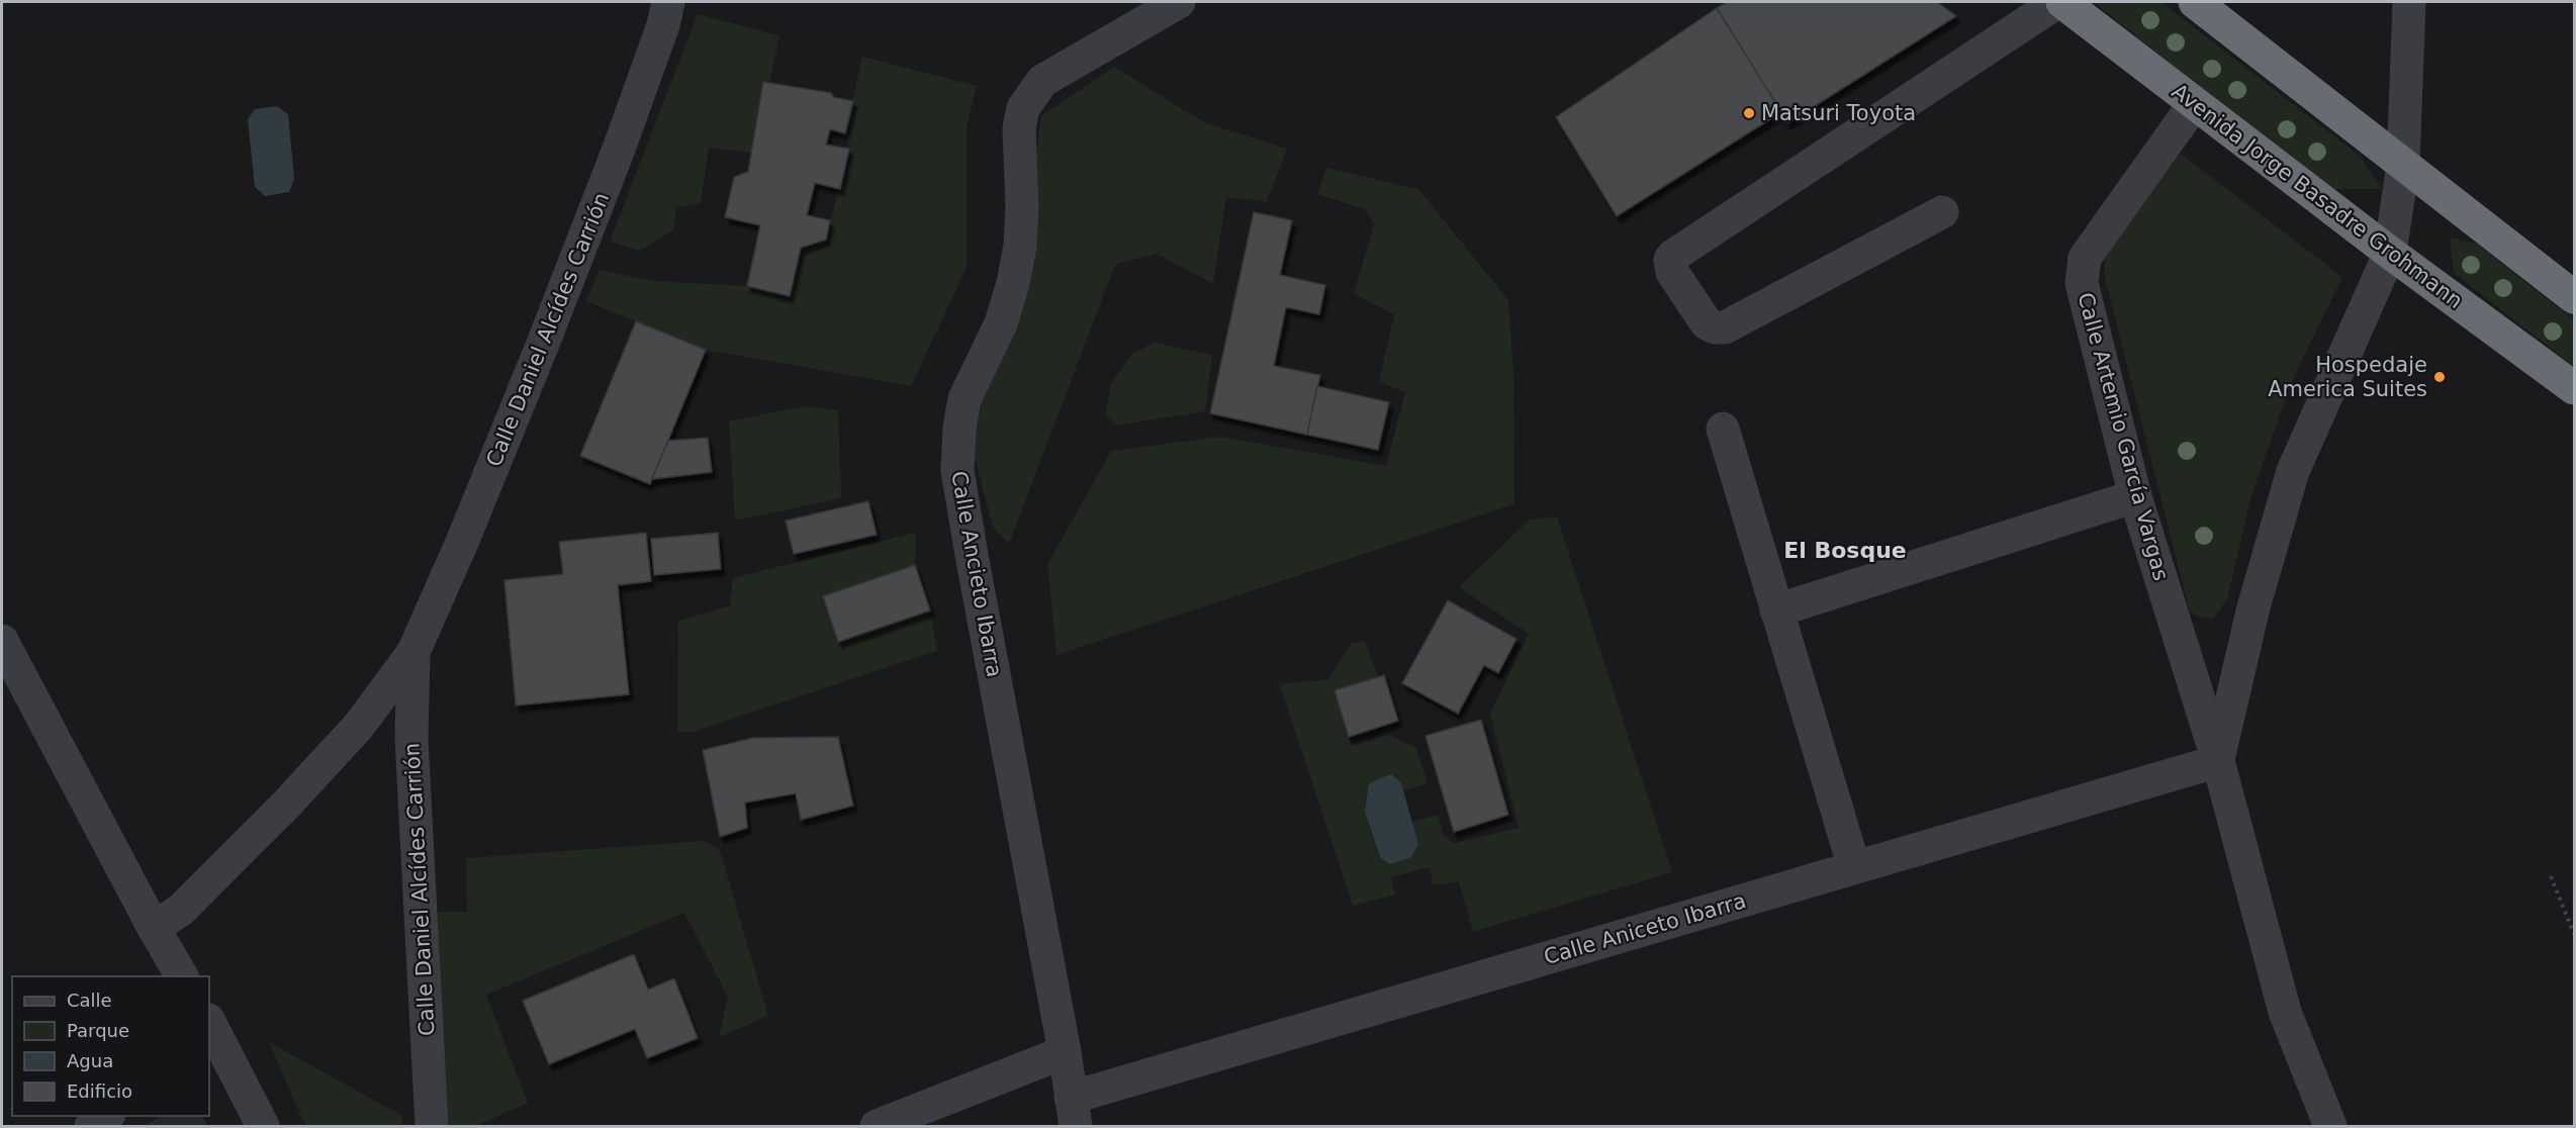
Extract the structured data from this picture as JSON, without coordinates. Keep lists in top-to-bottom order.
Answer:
{
  "streets": {
    "highway": ["Avenida Jorge Basadre Grohmann"],
    "street": [
      "Calle Daniel Alcídes Carrión",
      "Calle Artemio García Vargas",
      "Calle Ancieto Ibarra",
      "Calle Aniceto Ibarra"
    ]
  },
  "crossings": [
    ["Avenida Jorge Basadre Grohmann", "Calle Artemio García Vargas"],
    ["Calle Artemio García Vargas", "Calle Aniceto Ibarra"],
    ["Calle Ancieto Ibarra", "Calle Aniceto Ibarra"]
  ],
  "districts": ["El Bosque"],
  "places": ["Matsuri Toyota", "Hospedaje America Suites"],
  "legend": [
    "Calle",
    "Parque",
    "Agua",
    "Edificio"
  ]
}
